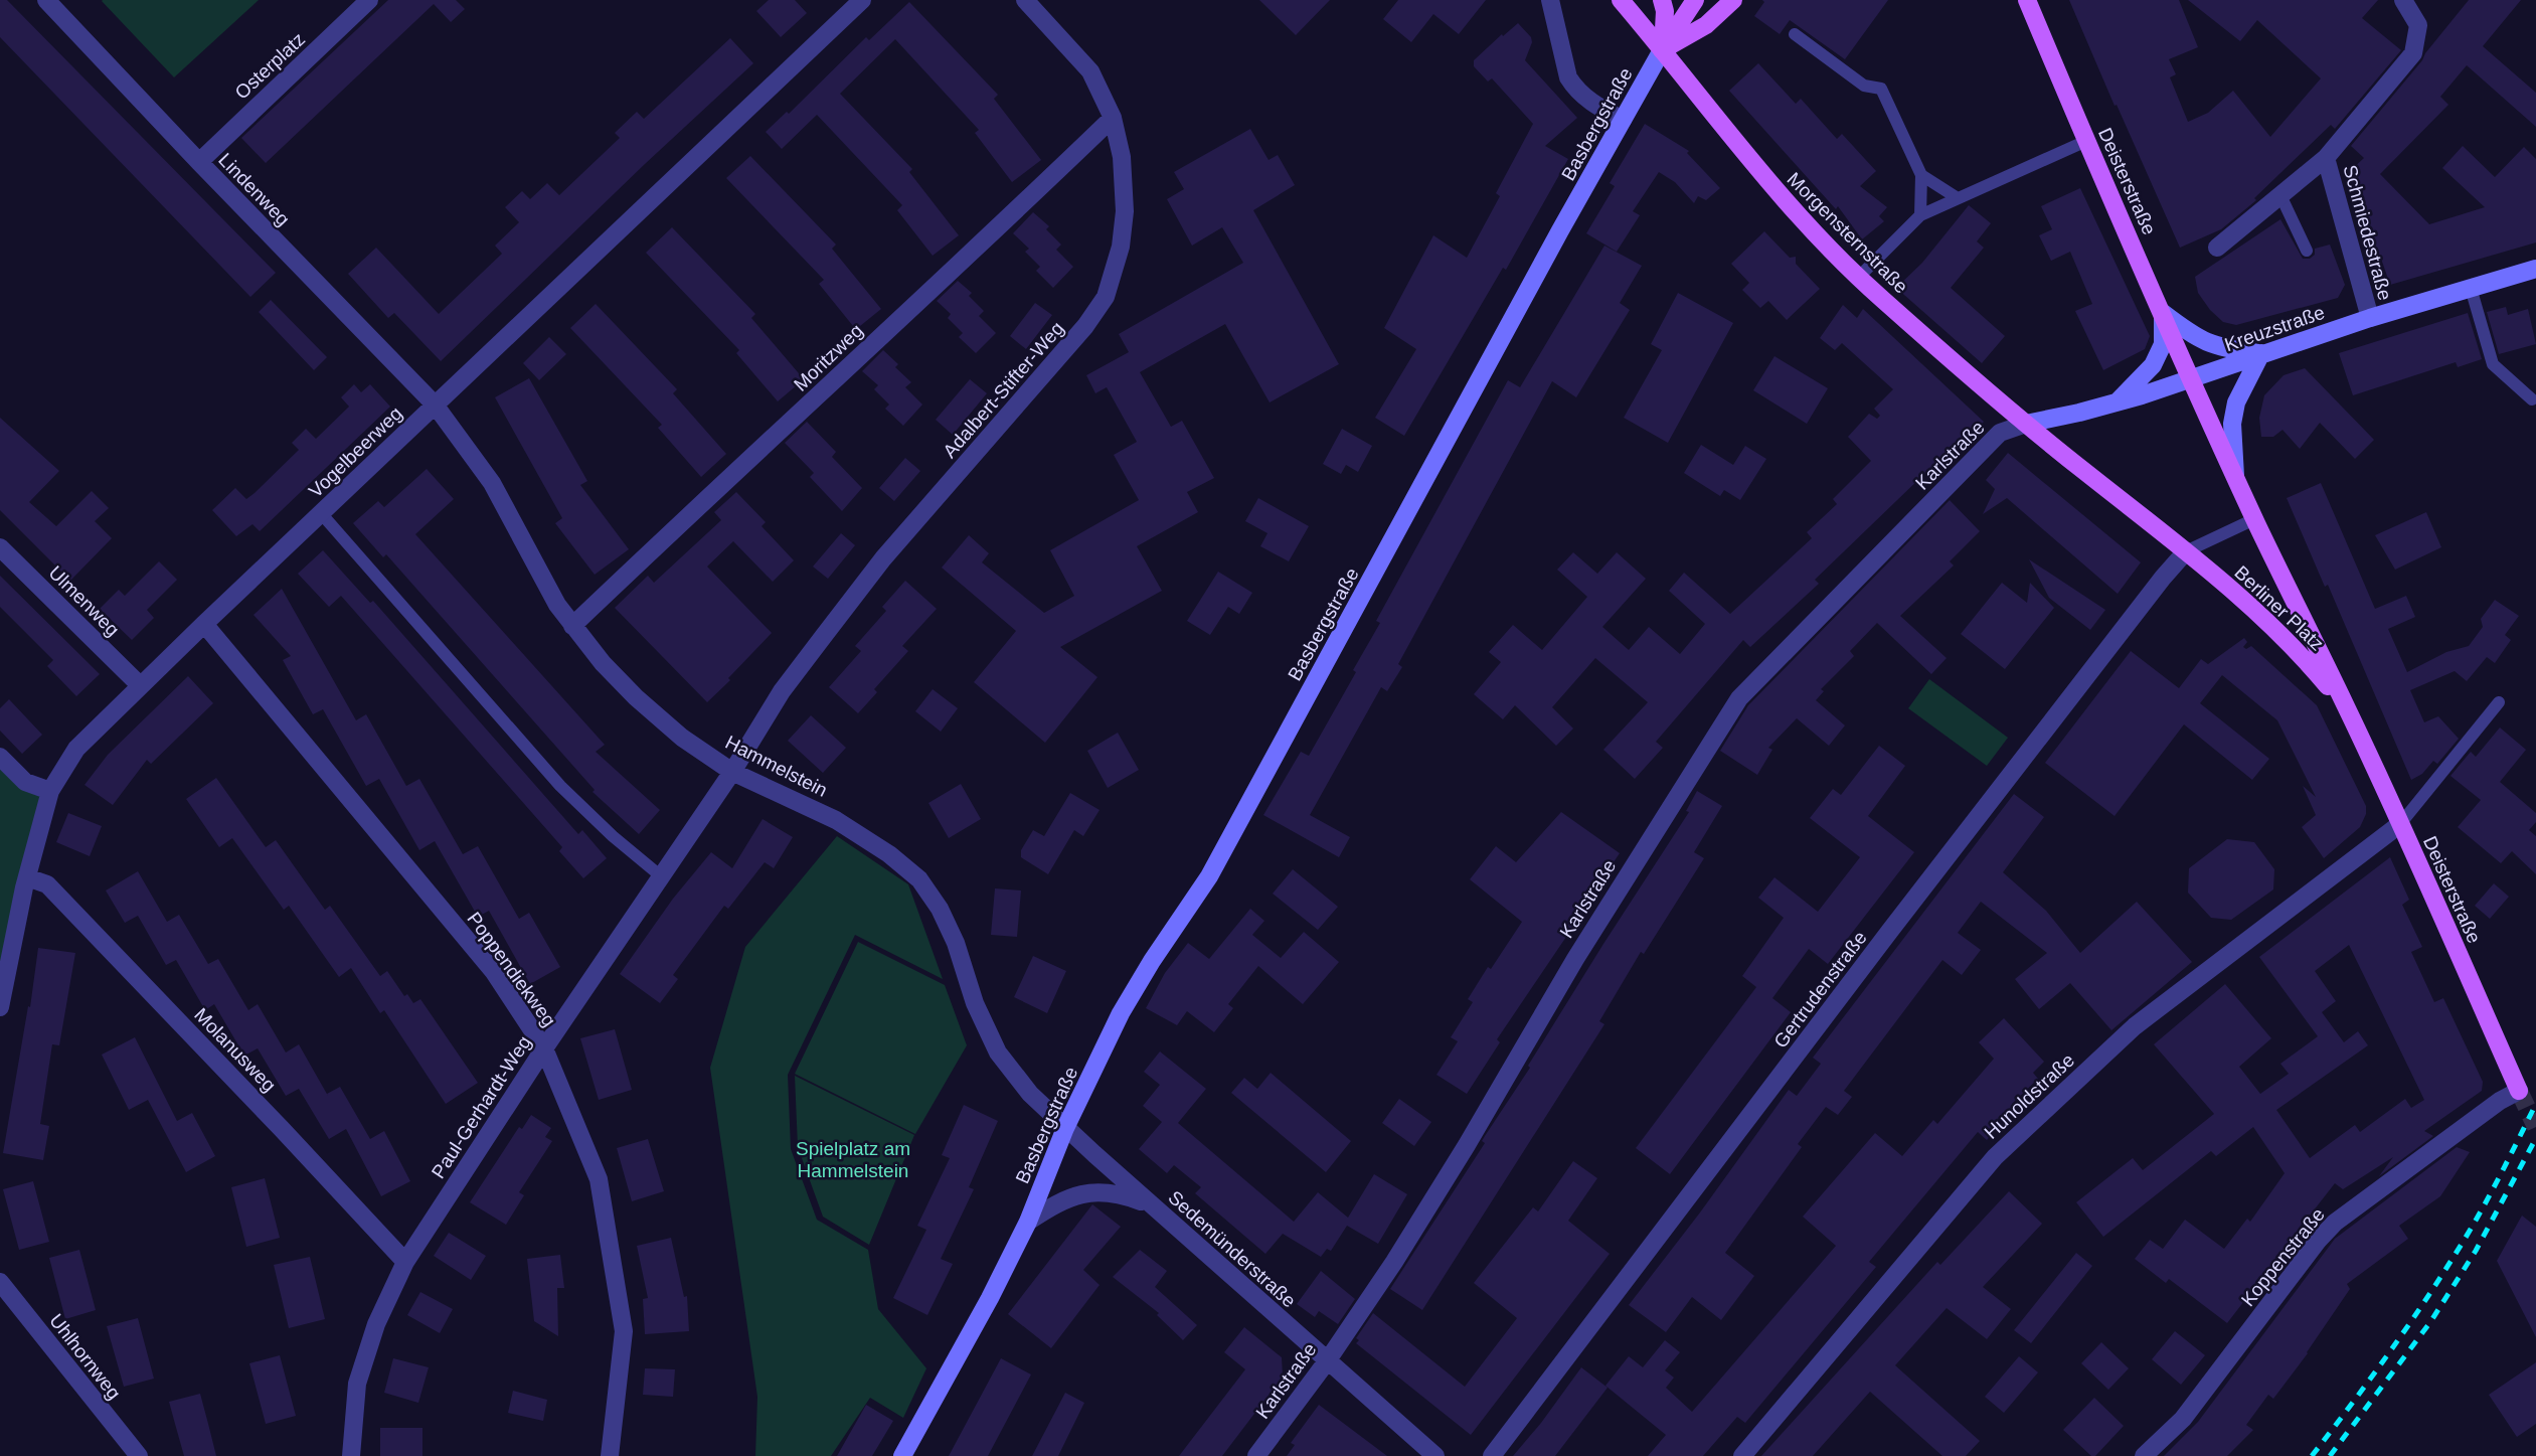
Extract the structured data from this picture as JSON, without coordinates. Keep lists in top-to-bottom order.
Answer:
{
  "streets": {
    "main road": [
      "Basbergstraße",
      "Deisterstraße",
      "Morgensternstraße",
      "Kreuzstraße",
      "Berliner Platz"
    ],
    "street": [
      "Osterplatz",
      "Lindenweg",
      "Schmiedestraße",
      "Moritzweg",
      "Adalbert-Stifter-Weg",
      "Vogelbeerweg",
      "Karlstraße",
      "Ulmenweg",
      "Hammelstein",
      "Poppendiekweg",
      "Gertrudenstraße",
      "Molanusweg",
      "Hunoldstraße",
      "Paul-Gerhardt-Weg",
      "Sedemünderstraße",
      "Koppenstraße",
      "Uhlhornweg"
    ]
  },
  "crossings": [
    ["Osterplatz", "Lindenweg"],
    ["Basbergstraße", "Morgensternstraße"],
    ["Basbergstraße", "Hammelstein"],
    ["Basbergstraße", "Sedemünderstraße"],
    ["Deisterstraße", "Kreuzstraße"],
    ["Deisterstraße", "Berliner Platz"],
    ["Deisterstraße", "Hunoldstraße"],
    ["Deisterstraße", "Koppenstraße"],
    ["Lindenweg", "Vogelbeerweg"],
    ["Lindenweg", "Hammelstein"],
    ["Morgensternstraße", "Kreuzstraße"],
    ["Morgensternstraße", "Karlstraße"],
    ["Morgensternstraße", "Berliner Platz"],
    ["Schmiedestraße", "Kreuzstraße"],
    ["Kreuzstraße", "Karlstraße"],
    ["Kreuzstraße", "Berliner Platz"],
    ["Moritzweg", "Adalbert-Stifter-Weg"],
    ["Moritzweg", "Hammelstein"],
    ["Adalbert-Stifter-Weg", "Hammelstein"],
    ["Adalbert-Stifter-Weg", "Paul-Gerhardt-Weg"],
    ["Vogelbeerweg", "Ulmenweg"],
    ["Vogelbeerweg", "Hammelstein"],
    ["Vogelbeerweg", "Poppendiekweg"],
    ["Vogelbeerweg", "Molanusweg"],
    ["Karlstraße", "Berliner Platz"],
    ["Karlstraße", "Sedemünderstraße"],
    ["Berliner Platz", "Gertrudenstraße"],
    ["Hammelstein", "Paul-Gerhardt-Weg"],
    ["Hammelstein", "Sedemünderstraße"],
    ["Poppendiekweg", "Paul-Gerhardt-Weg"],
    ["Molanusweg", "Paul-Gerhardt-Weg"]
  ],
  "parks": ["Spielplatz am Hammelstein"]
}
